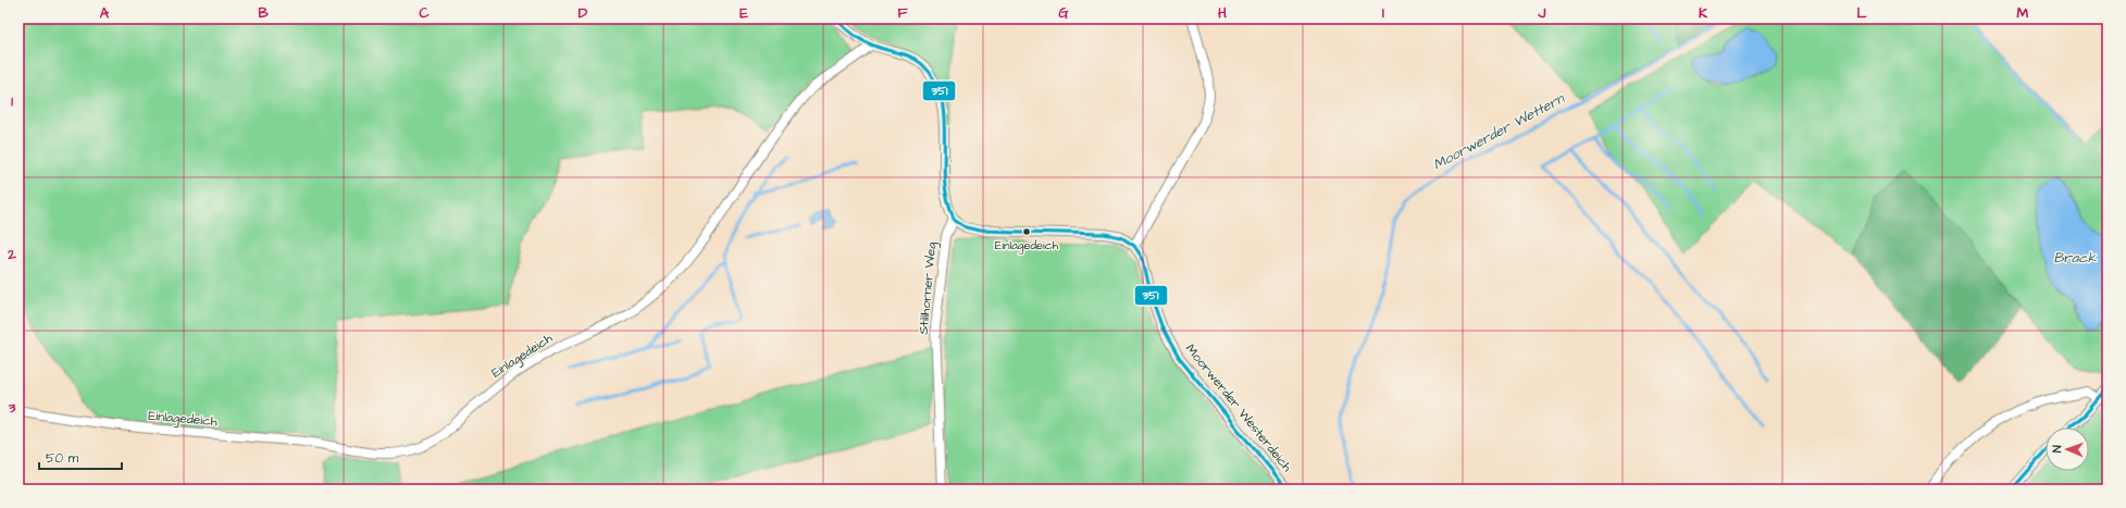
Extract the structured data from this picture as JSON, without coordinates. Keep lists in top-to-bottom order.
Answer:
{
  "streets": {
    "street": ["Stillhorner Weg", "Einlagedeich", "Moorwerder Westerdeich"]
  },
  "water": ["Moorwerder Wettern", "Brack"],
  "places": ["Einlagedeich"],
  "lines": ["transit line 351"],
  "scale_bar": "50 m",
  "north": "left",
  "grid": {
    "columns": [
      "A",
      "B",
      "C",
      "D",
      "E",
      "F",
      "G",
      "H",
      "I",
      "J",
      "K",
      "L",
      "M"
    ],
    "rows": ["1", "2", "3"]
  }
}
